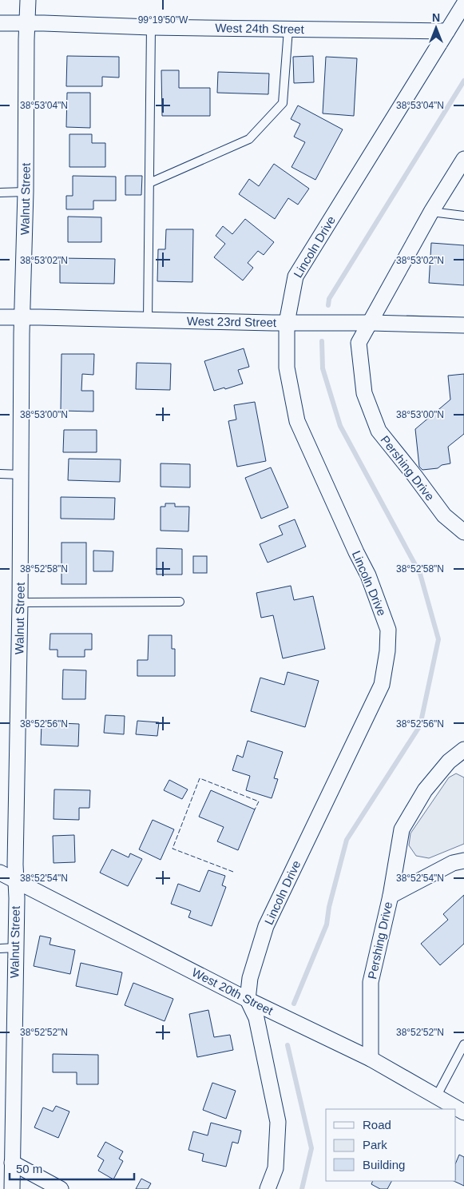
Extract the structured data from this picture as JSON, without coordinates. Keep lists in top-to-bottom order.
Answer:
{
  "streets": {
    "street": [
      "West 24th Street",
      "Walnut Street",
      "Lincoln Drive",
      "West 23rd Street",
      "Pershing Drive",
      "West 20th Street"
    ]
  },
  "crossings": [
    ["West 24th Street", "Walnut Street"],
    ["West 24th Street", "Lincoln Drive"],
    ["Walnut Street", "West 23rd Street"],
    ["Walnut Street", "West 20th Street"],
    ["Lincoln Drive", "West 23rd Street"],
    ["Lincoln Drive", "West 20th Street"],
    ["West 23rd Street", "Pershing Drive"],
    ["Pershing Drive", "West 20th Street"]
  ],
  "legend": ["Road", "Park", "Building"],
  "scale_bar": "50 m",
  "north": "top",
  "coordinates": [
    "99°19'50\"W",
    "38°53'04\"N",
    "38°53'02\"N",
    "38°53'00\"N",
    "38°52'58\"N",
    "38°52'56\"N",
    "38°52'54\"N",
    "38°52'52\"N"
  ]
}
